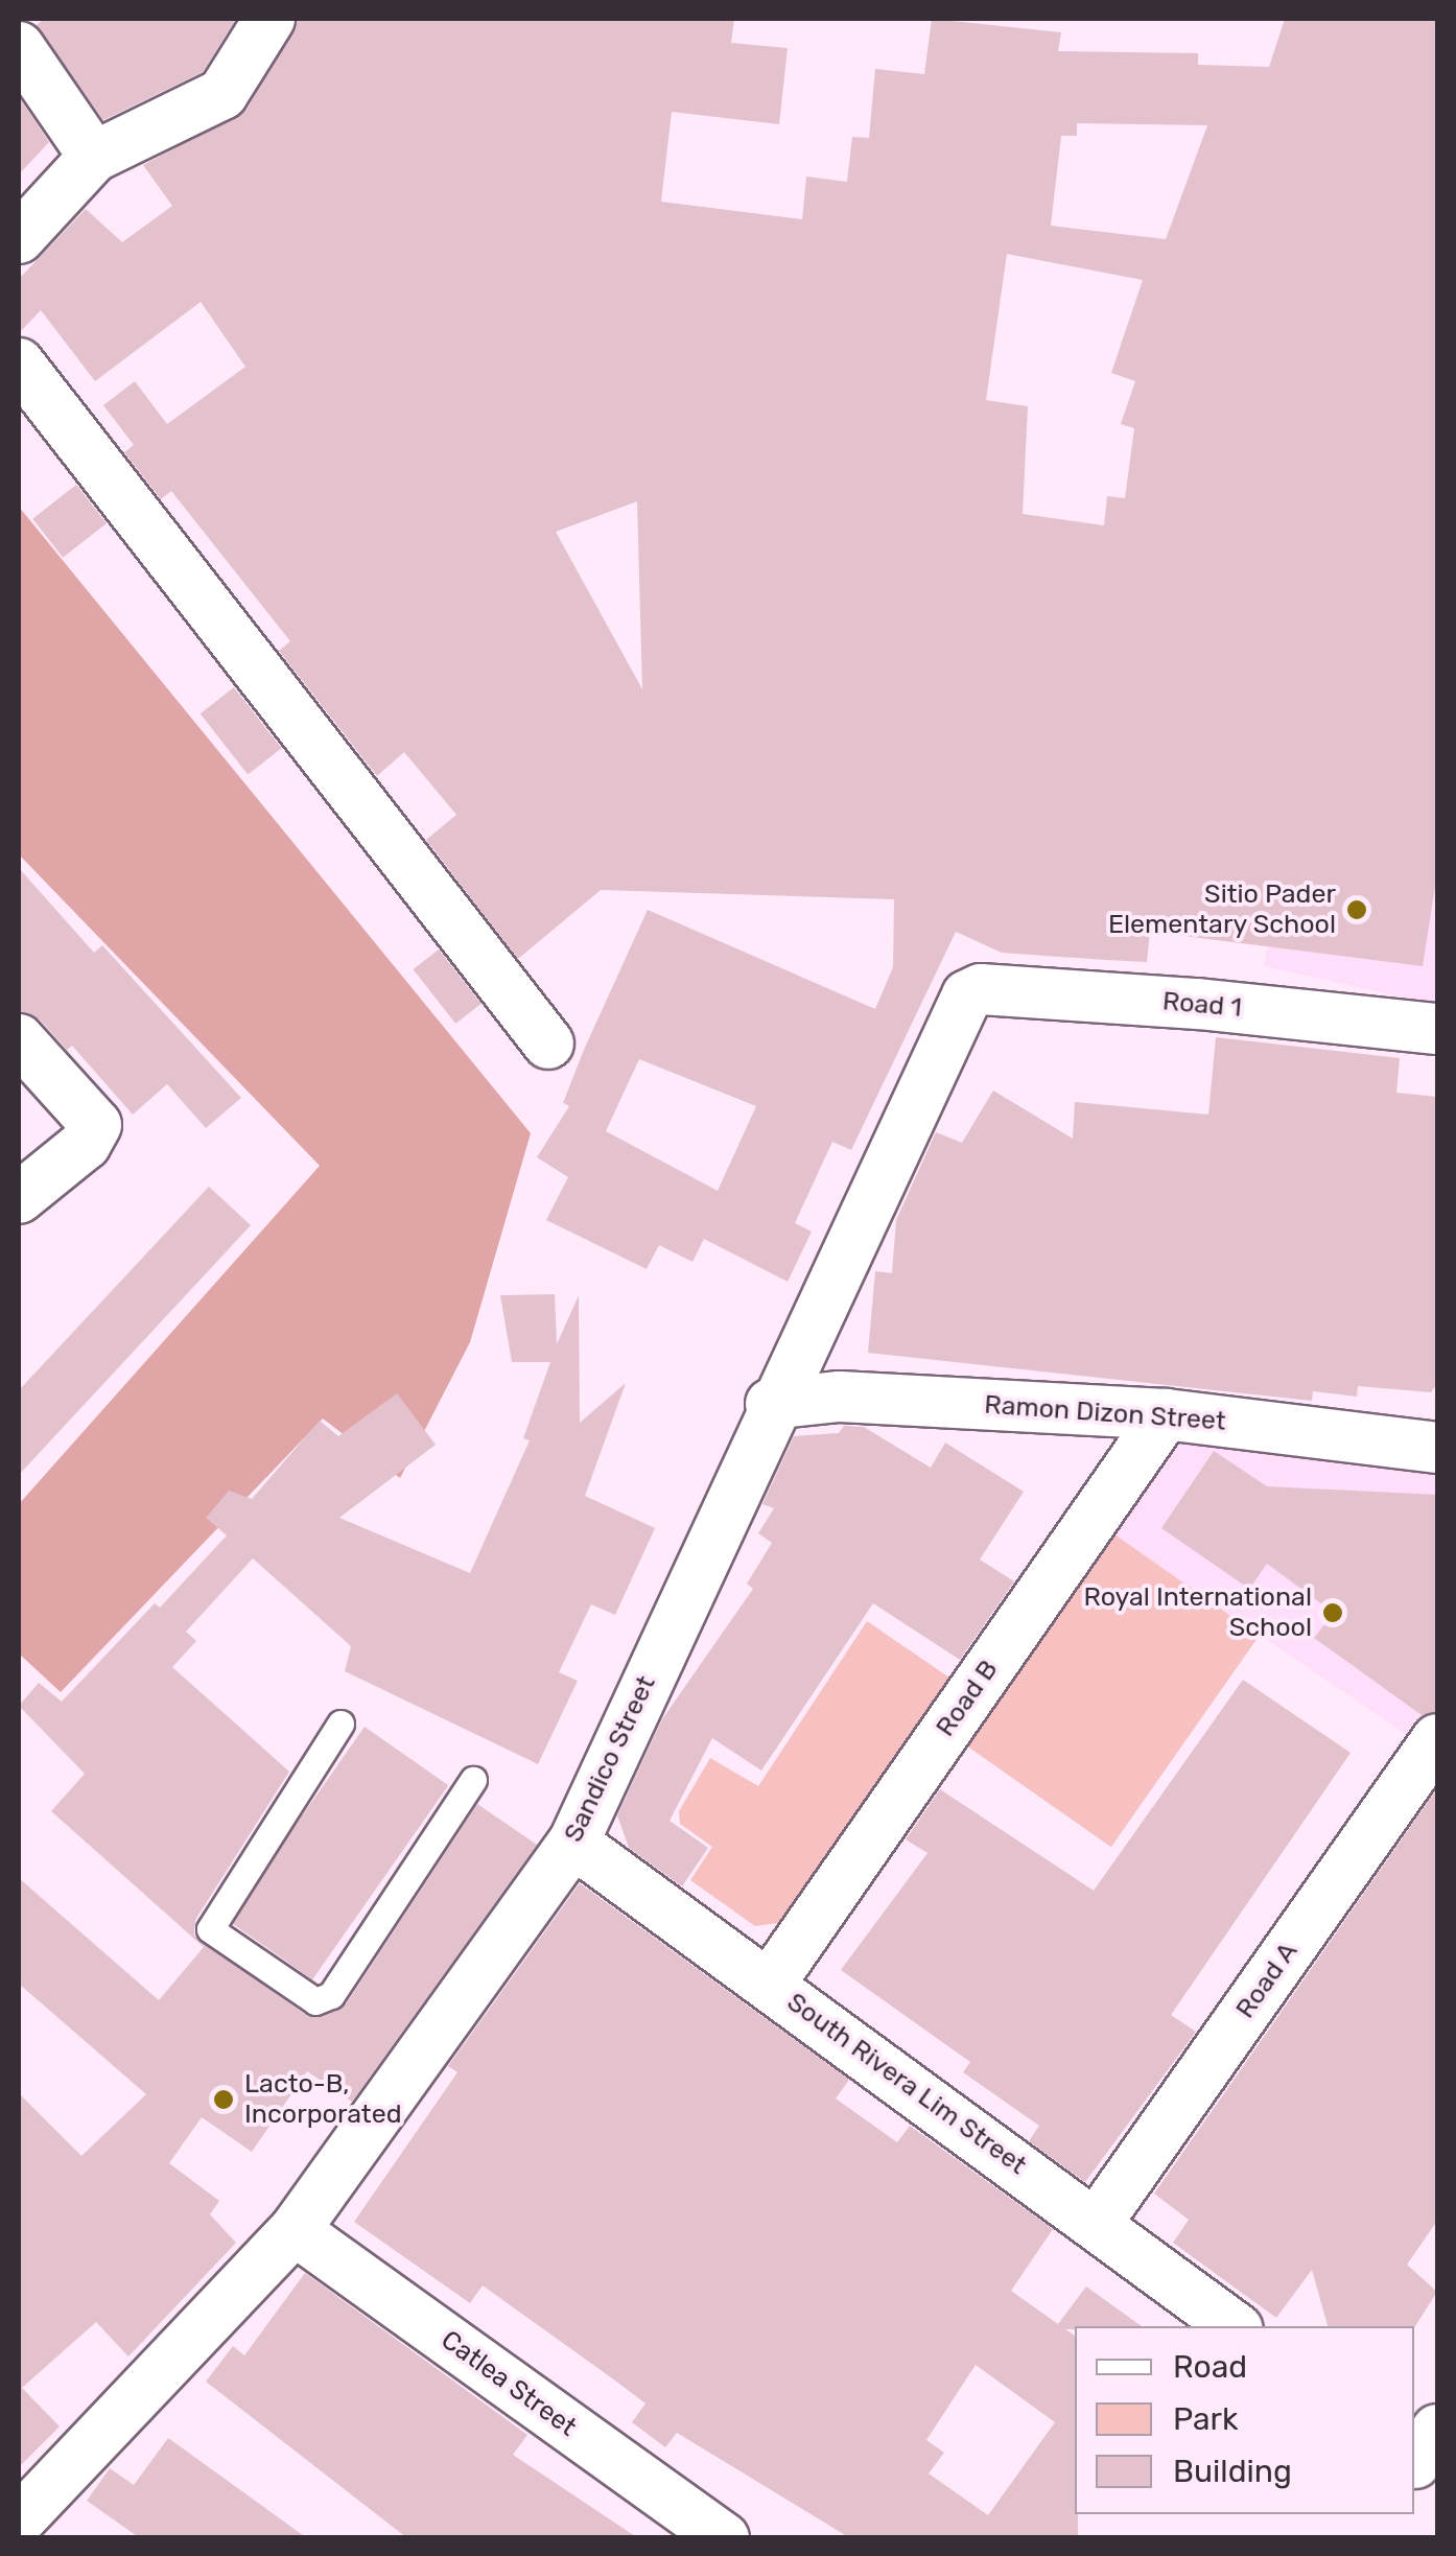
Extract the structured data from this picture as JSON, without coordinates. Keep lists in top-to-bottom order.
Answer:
{
  "streets": {
    "street": [
      "Road 1",
      "Ramon Dizon Street",
      "Road B",
      "Sandico Street",
      "Road A",
      "South Rivera Lim Street",
      "Catlea Street"
    ]
  },
  "crossings": [
    ["Road 1", "Sandico Street"],
    ["Ramon Dizon Street", "Road B"],
    ["Ramon Dizon Street", "Sandico Street"],
    ["Road B", "South Rivera Lim Street"],
    ["Sandico Street", "South Rivera Lim Street"],
    ["Sandico Street", "Catlea Street"],
    ["Road A", "South Rivera Lim Street"]
  ],
  "places": ["Sitio Pader Elementary School", "Royal International School", "Lacto-B, Incorporated"],
  "legend": ["Road", "Park", "Building"]
}
